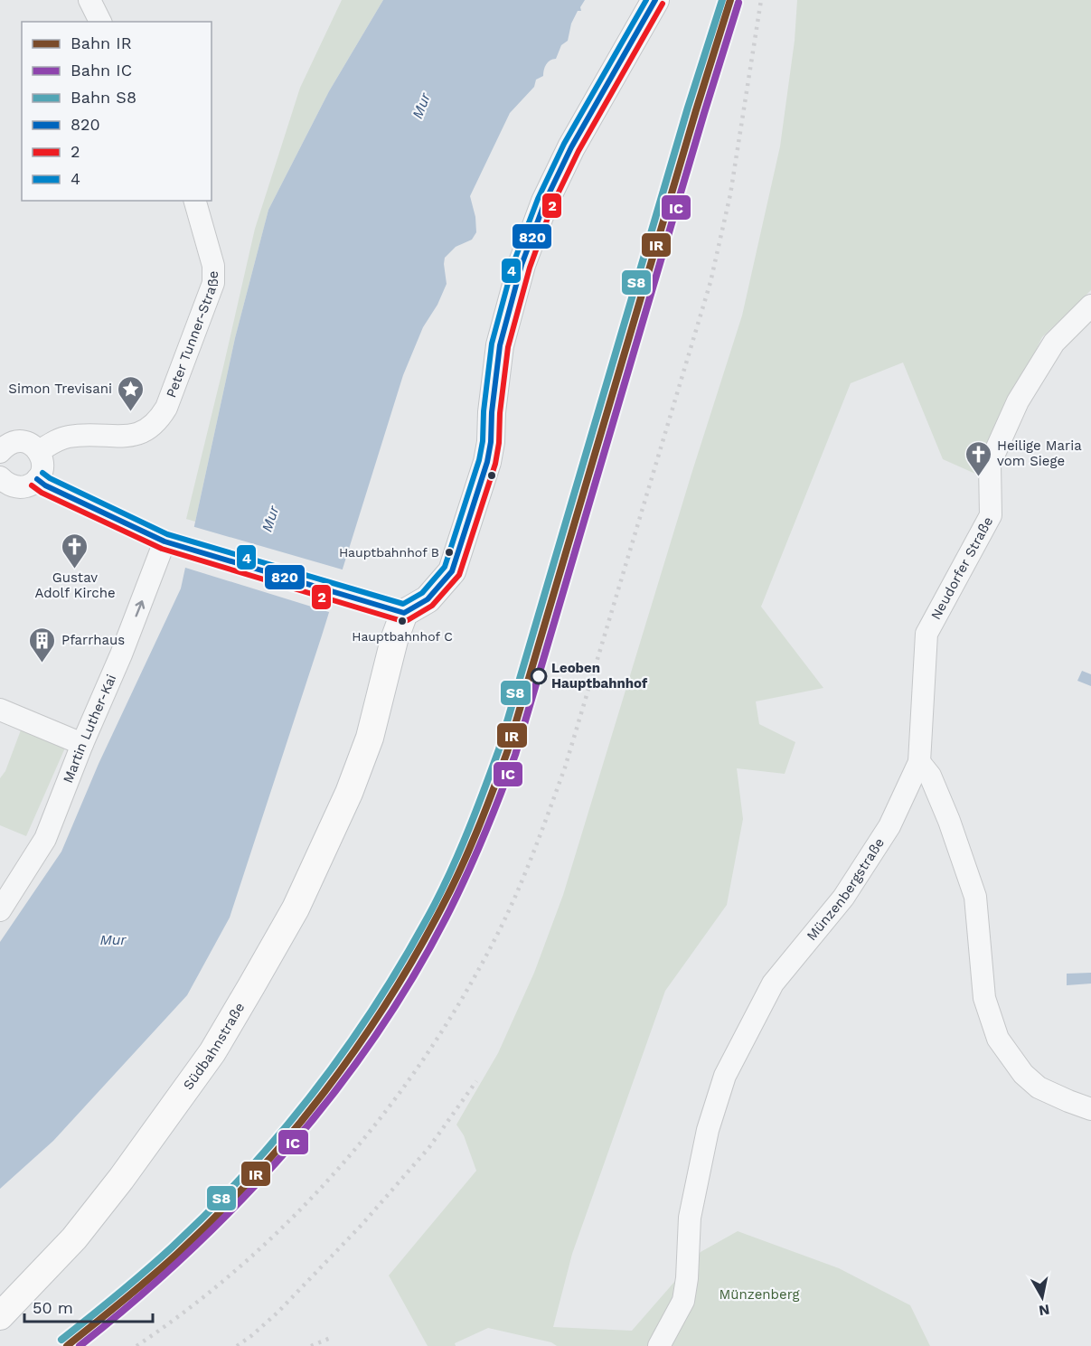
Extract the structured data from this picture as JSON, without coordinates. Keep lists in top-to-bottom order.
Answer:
{
  "streets": {
    "main road": ["Südbahnstraße"],
    "street": [
      "Peter Tunner-Straße",
      "Neudorfer Straße",
      "Martin Luther-Kai",
      "Münzenbergstraße"
    ]
  },
  "crossings": [
    ["Neudorfer Straße", "Münzenbergstraße"]
  ],
  "one_way": ["Martin Luther-Kai"],
  "water": ["Mur"],
  "parks": ["Münzenberg"],
  "places": {
    "place": ["Simon Trevisani"],
    "church": ["Heilige Maria vom Siege", "Gustav Adolf Kirche"],
    "other": ["Hauptbahnhof B", "Hauptbahnhof C", "Leoben Hauptbahnhof"],
    "building": ["Pfarrhaus"]
  },
  "lines": [
    "rail line IR",
    "rail line S8",
    "transit line 820",
    "transit line 4",
    "rail line IC",
    "transit line 2"
  ],
  "legend": [
    "Bahn IR",
    "Bahn IC",
    "Bahn S8",
    "820",
    "2",
    "4"
  ],
  "scale_bar": "50 m",
  "north": "bottom"
}
